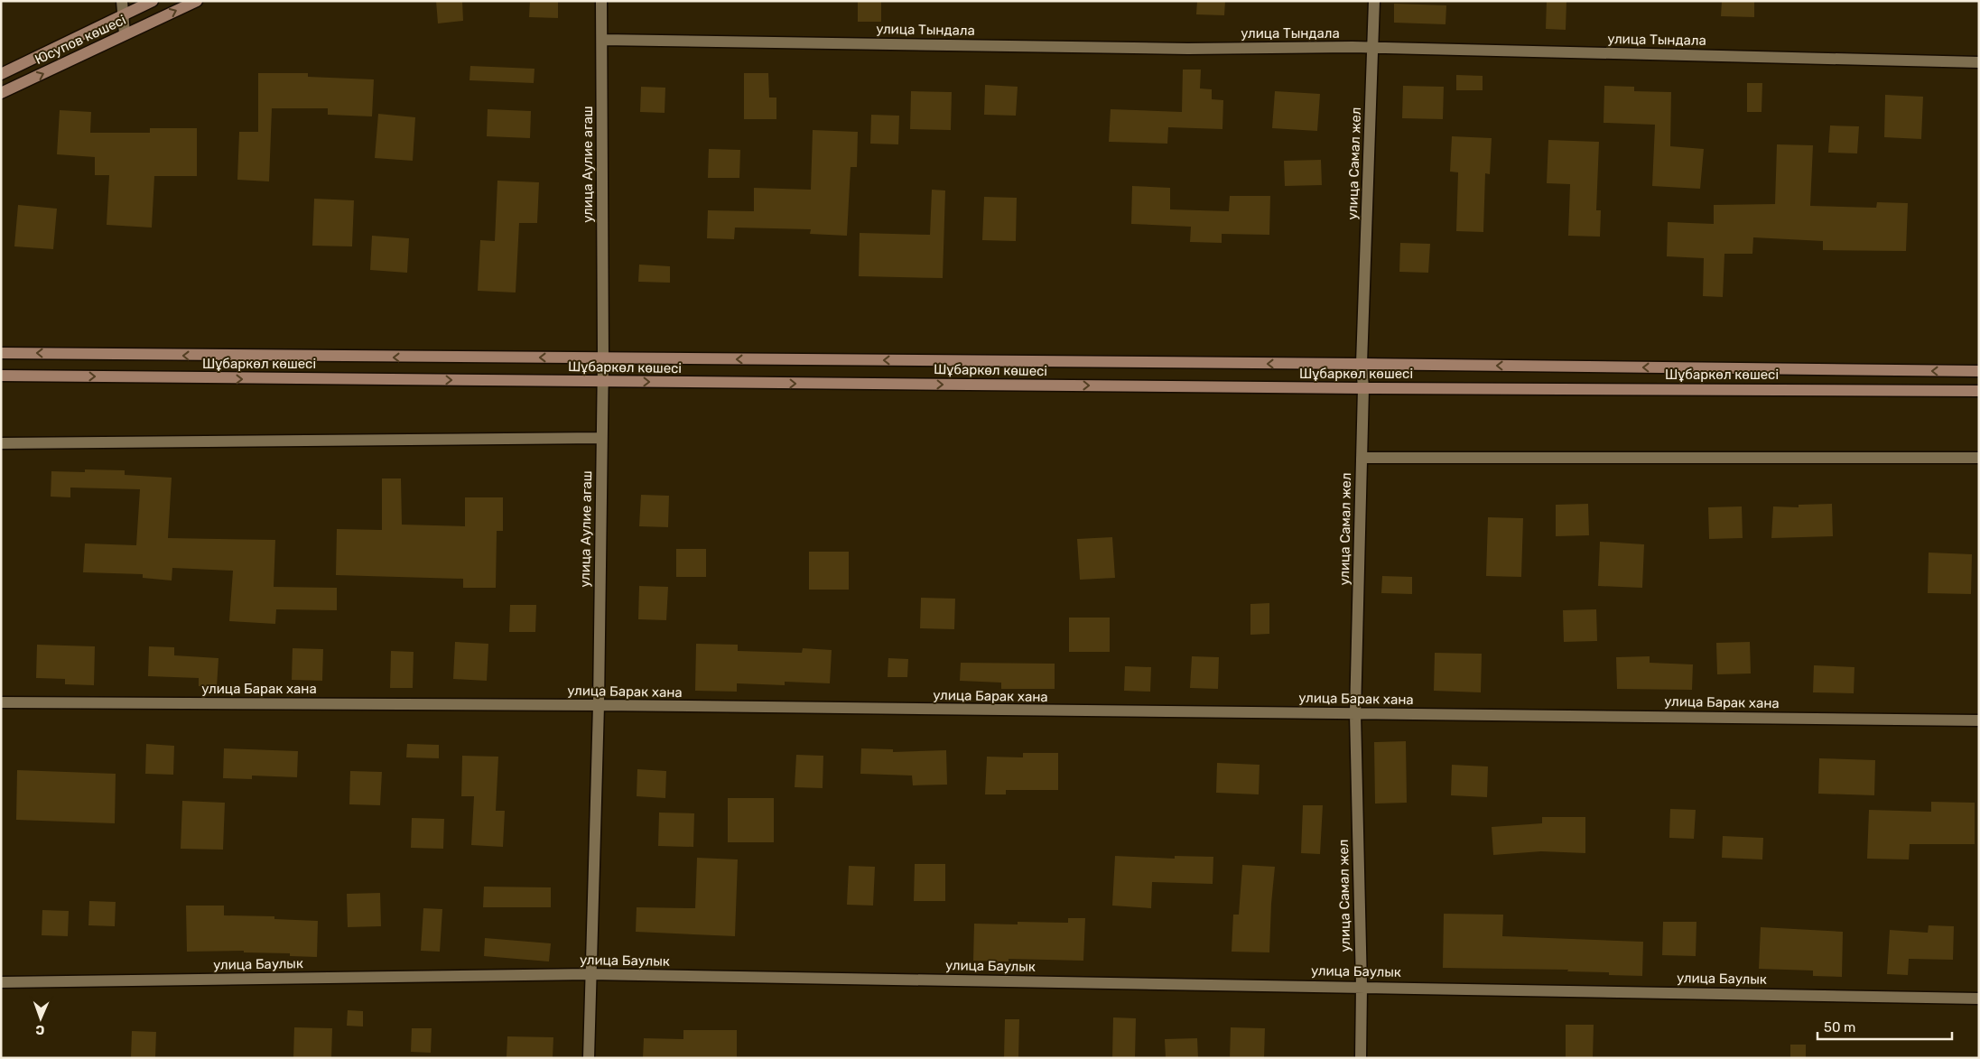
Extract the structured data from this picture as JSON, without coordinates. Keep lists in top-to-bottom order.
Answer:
{
  "streets": {
    "street": [
      "улица Тындала",
      "Юсупов көшесі",
      "улица Самал жел",
      "улица Аулие агаш",
      "Шұбаркөл көшесі",
      "улица Барак хана",
      "улица Баулык"
    ]
  },
  "crossings": [
    ["улица Тындала", "улица Самал жел"],
    ["улица Тындала", "улица Аулие агаш"],
    ["улица Самал жел", "Шұбаркөл көшесі"],
    ["улица Самал жел", "улица Барак хана"],
    ["улица Самал жел", "улица Баулык"],
    ["улица Аулие агаш", "Шұбаркөл көшесі"],
    ["улица Аулие агаш", "улица Барак хана"],
    ["улица Аулие агаш", "улица Баулык"]
  ],
  "scale_bar": "50 m",
  "north": "bottom"
}
